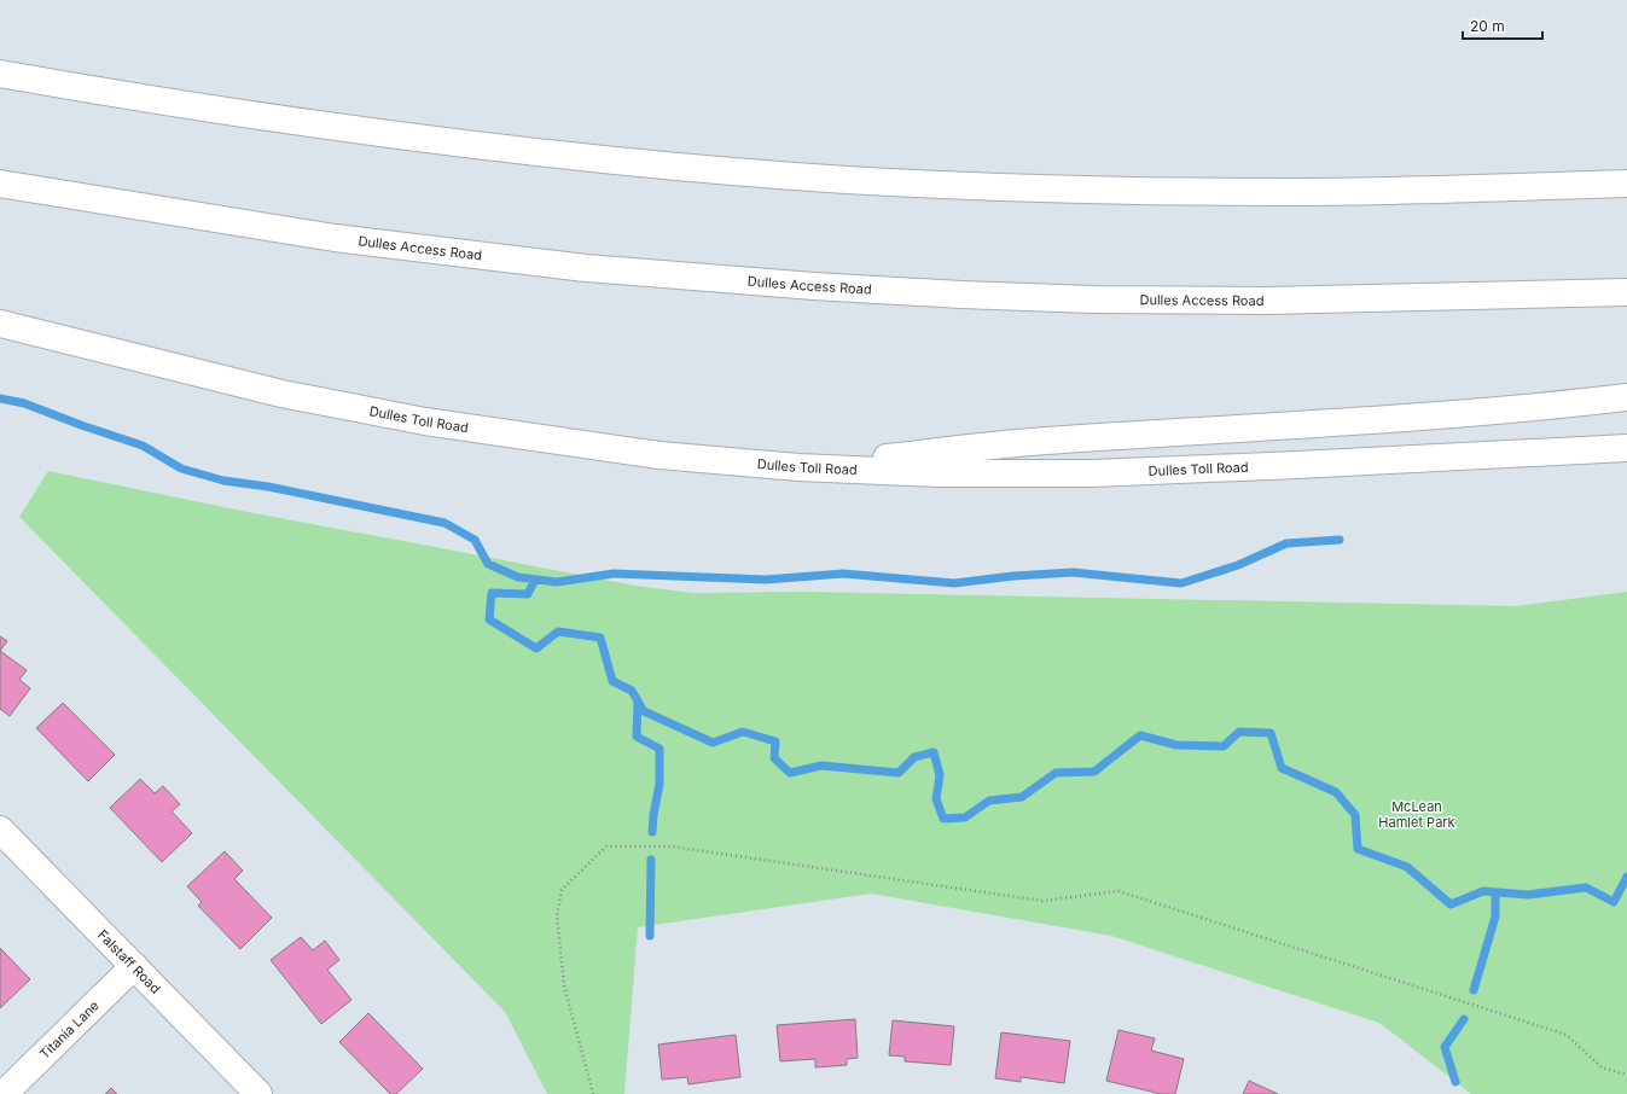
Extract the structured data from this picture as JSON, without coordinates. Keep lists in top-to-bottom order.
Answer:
{
  "streets": {
    "main road": [
      "Dulles Access Road",
      "Dulles Toll Road",
      "Falstaff Road",
      "Titania Lane"
    ]
  },
  "crossings": [
    ["Falstaff Road", "Titania Lane"]
  ],
  "parks": ["McLean Hamlet Park"],
  "scale_bar": "20 m"
}
